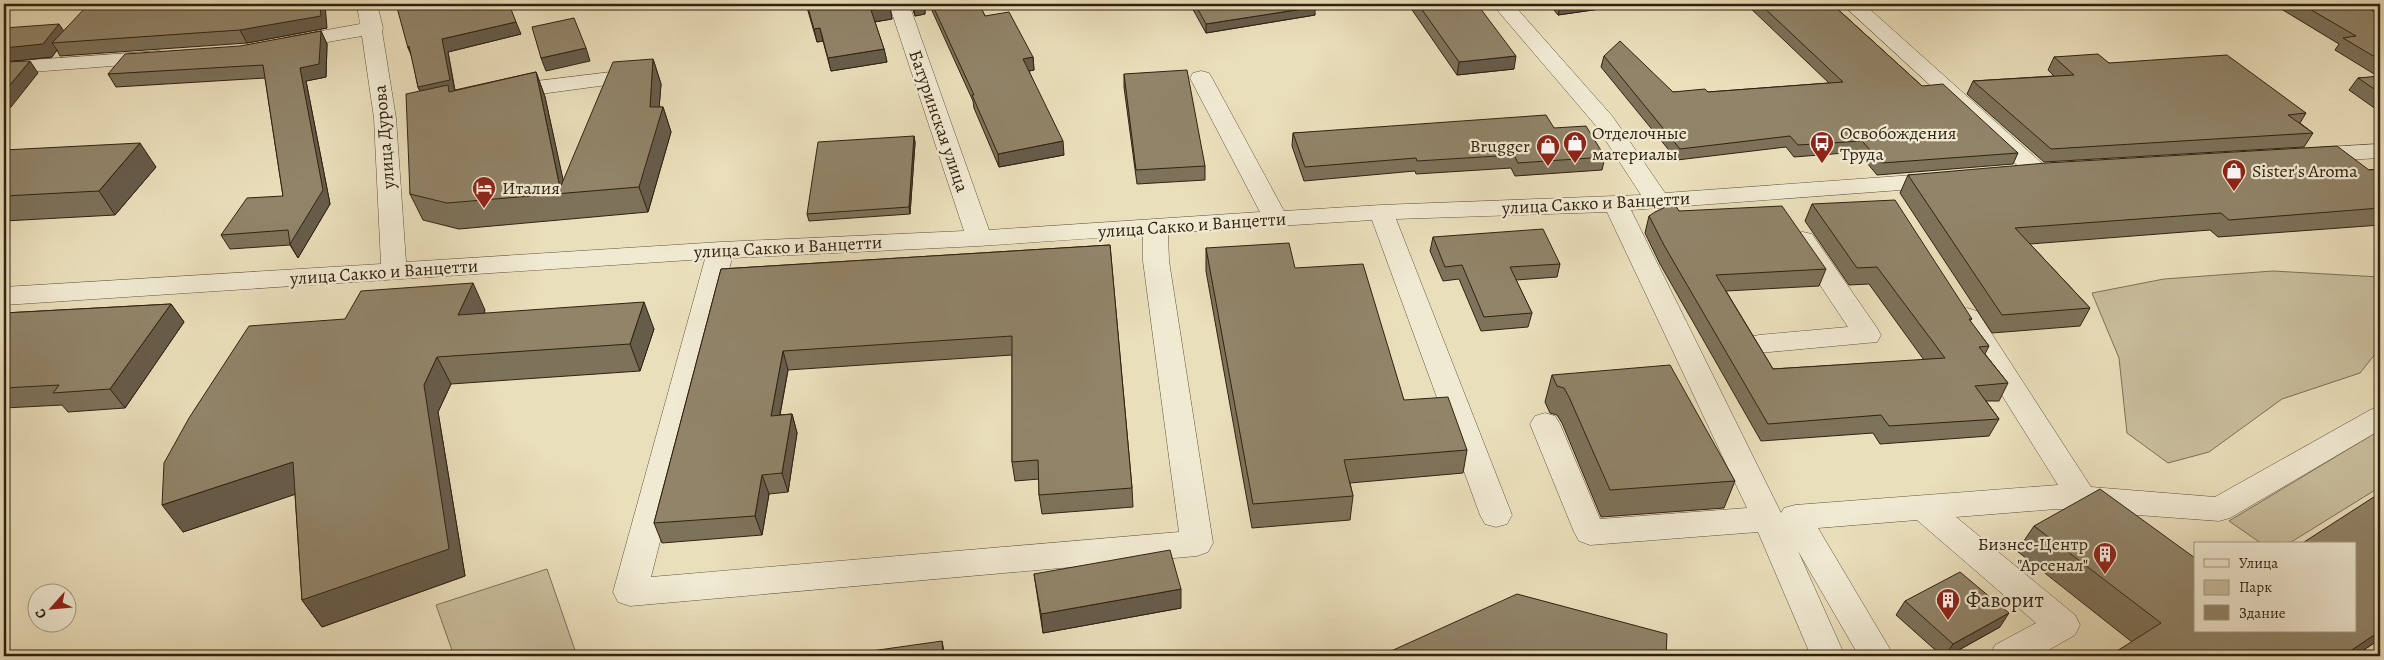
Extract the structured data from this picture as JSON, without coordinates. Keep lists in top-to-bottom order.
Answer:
{
  "streets": {
    "street": ["Батуринская улица", "улица Дурова", "улица Сакко и Ванцетти"]
  },
  "crossings": [
    ["Батуринская улица", "улица Сакко и Ванцетти"],
    ["улица Дурова", "улица Сакко и Ванцетти"]
  ],
  "places": {
    "shop": ["Отделочные материалы", "Brugger", "Sister's Aroma"],
    "bus stop": ["Освобождения Труда"],
    "hotel": ["Италия"],
    "building": ["Бизнес-Центр \"Арсенал\"", "Фаворит"]
  },
  "legend": ["Улица", "Парк", "Здание"],
  "north": "bottom left"
}
